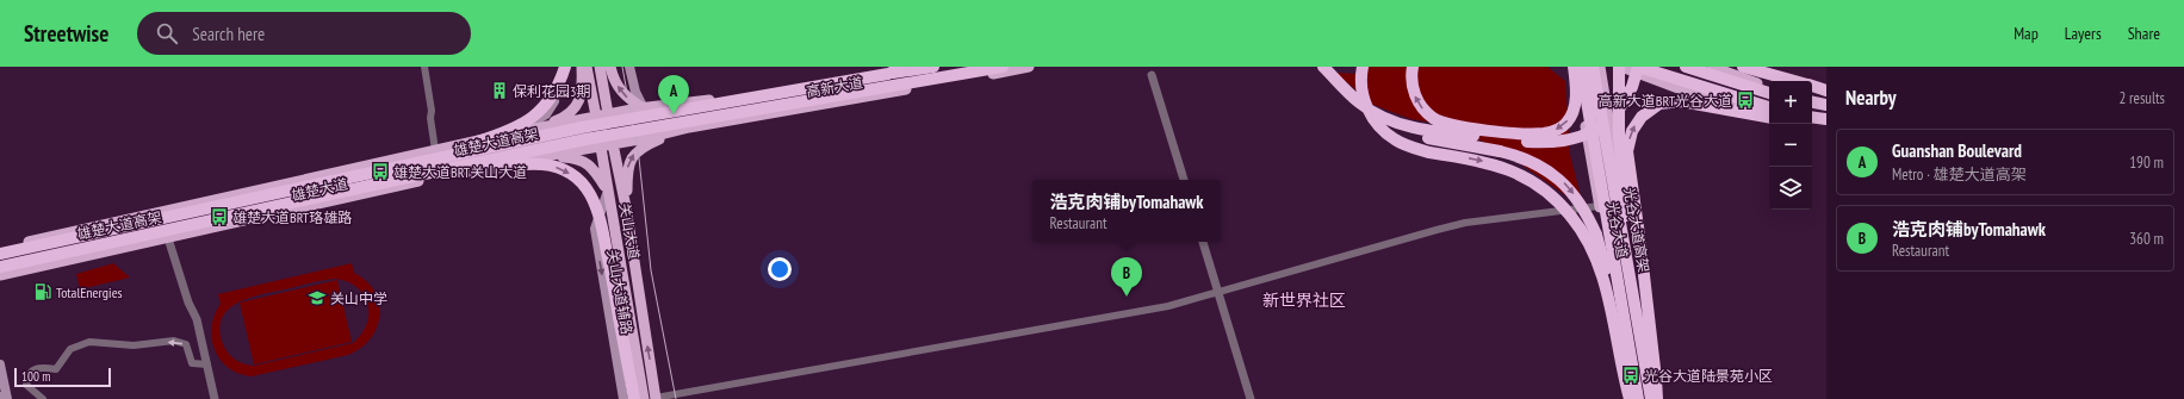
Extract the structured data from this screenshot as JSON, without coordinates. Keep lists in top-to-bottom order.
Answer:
{
  "streets": {
    "highway": ["雄楚大道高架", "光谷大道高架"],
    "main road": [
      "高新大道",
      "雄楚大道",
      "光谷大道",
      "关山大道",
      "关山大道辅路"
    ]
  },
  "crossings": [
    ["高新大道", "雄楚大道"],
    ["雄楚大道高架", "雄楚大道"],
    ["雄楚大道", "关山大道"],
    ["光谷大道", "光谷大道高架"],
    ["关山大道", "关山大道辅路"]
  ],
  "one_way": ["关山大道辅路"],
  "districts": ["新世界社区"],
  "places": {
    "building": ["保利花园3期"],
    "bus stop": [
      "高新大道BRT光谷大道",
      "雄楚大道BRT关山大道",
      "雄楚大道BRT珞雄路",
      "光谷大道陆景苑小区"
    ],
    "fuel station": ["TotalEnergies"],
    "school or university": ["关山中学"]
  },
  "scale_bar": "100 m",
  "page": {
    "header": "Streetwise",
    "search": "Search here",
    "nav": ["Map", "Layers", "Share"],
    "heading": ["Nearby", "2 results"],
    "pins": ["A", "B"],
    "map_buttons": ["+", "−"],
    "list": [
      {
        "mark": "A",
        "name": "Guanshan Boulevard",
        "note": "Metro · 雄楚大道高架",
        "value": "190 m"
      },
      {
        "mark": "B",
        "name": "浩克肉铺byTomahawk",
        "note": "Restaurant",
        "value": "360 m"
      }
    ],
    "popup": ["浩克肉铺byTomahawk", "Restaurant"],
    "scale": "100 m"
  }
}
